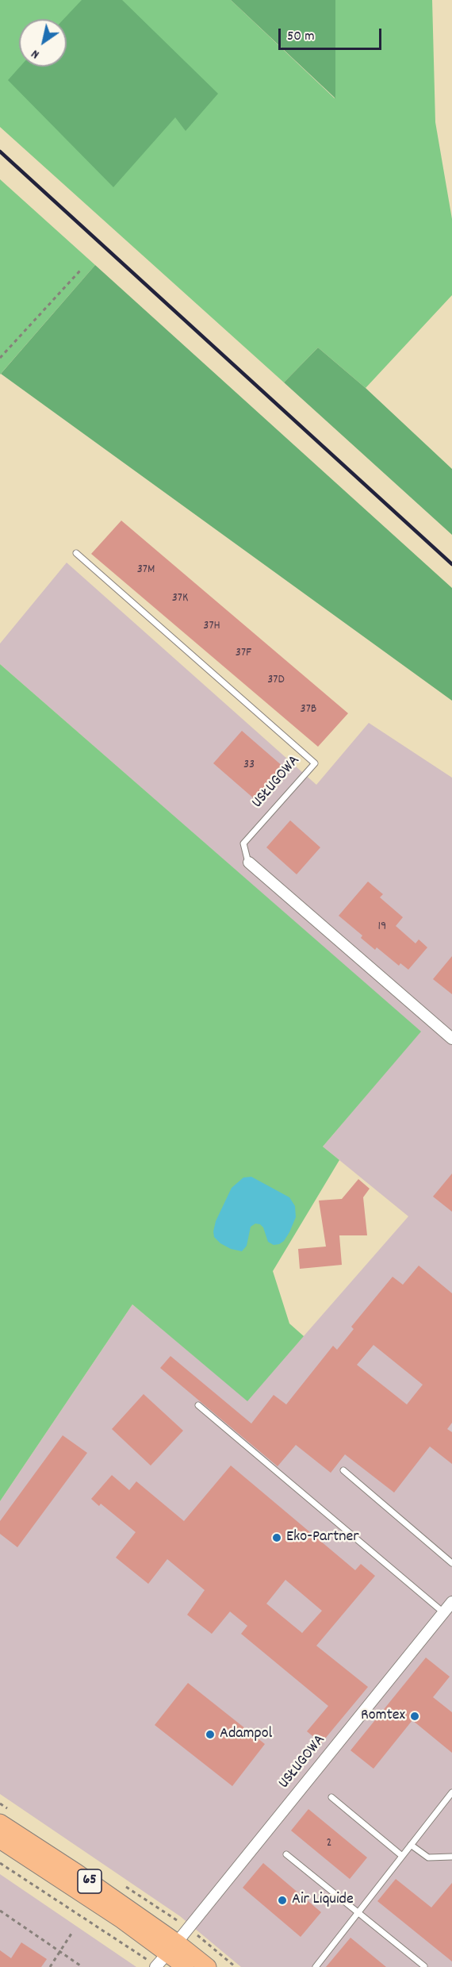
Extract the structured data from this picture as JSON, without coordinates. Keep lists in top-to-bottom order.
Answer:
{
  "streets": {
    "main road": ["65"],
    "street": ["USŁUGOWA"]
  },
  "crossings": [
    ["USŁUGOWA", "65"]
  ],
  "places": [
    "Eko-Partner",
    "Romtex",
    "Adampol",
    "Air Liquide"
  ],
  "house_numbers": [
    "37M",
    "37K",
    "37H",
    "37F",
    "37D",
    "37B",
    "33",
    "19",
    "2"
  ],
  "scale_bar": "50 m",
  "north": "bottom left"
}
